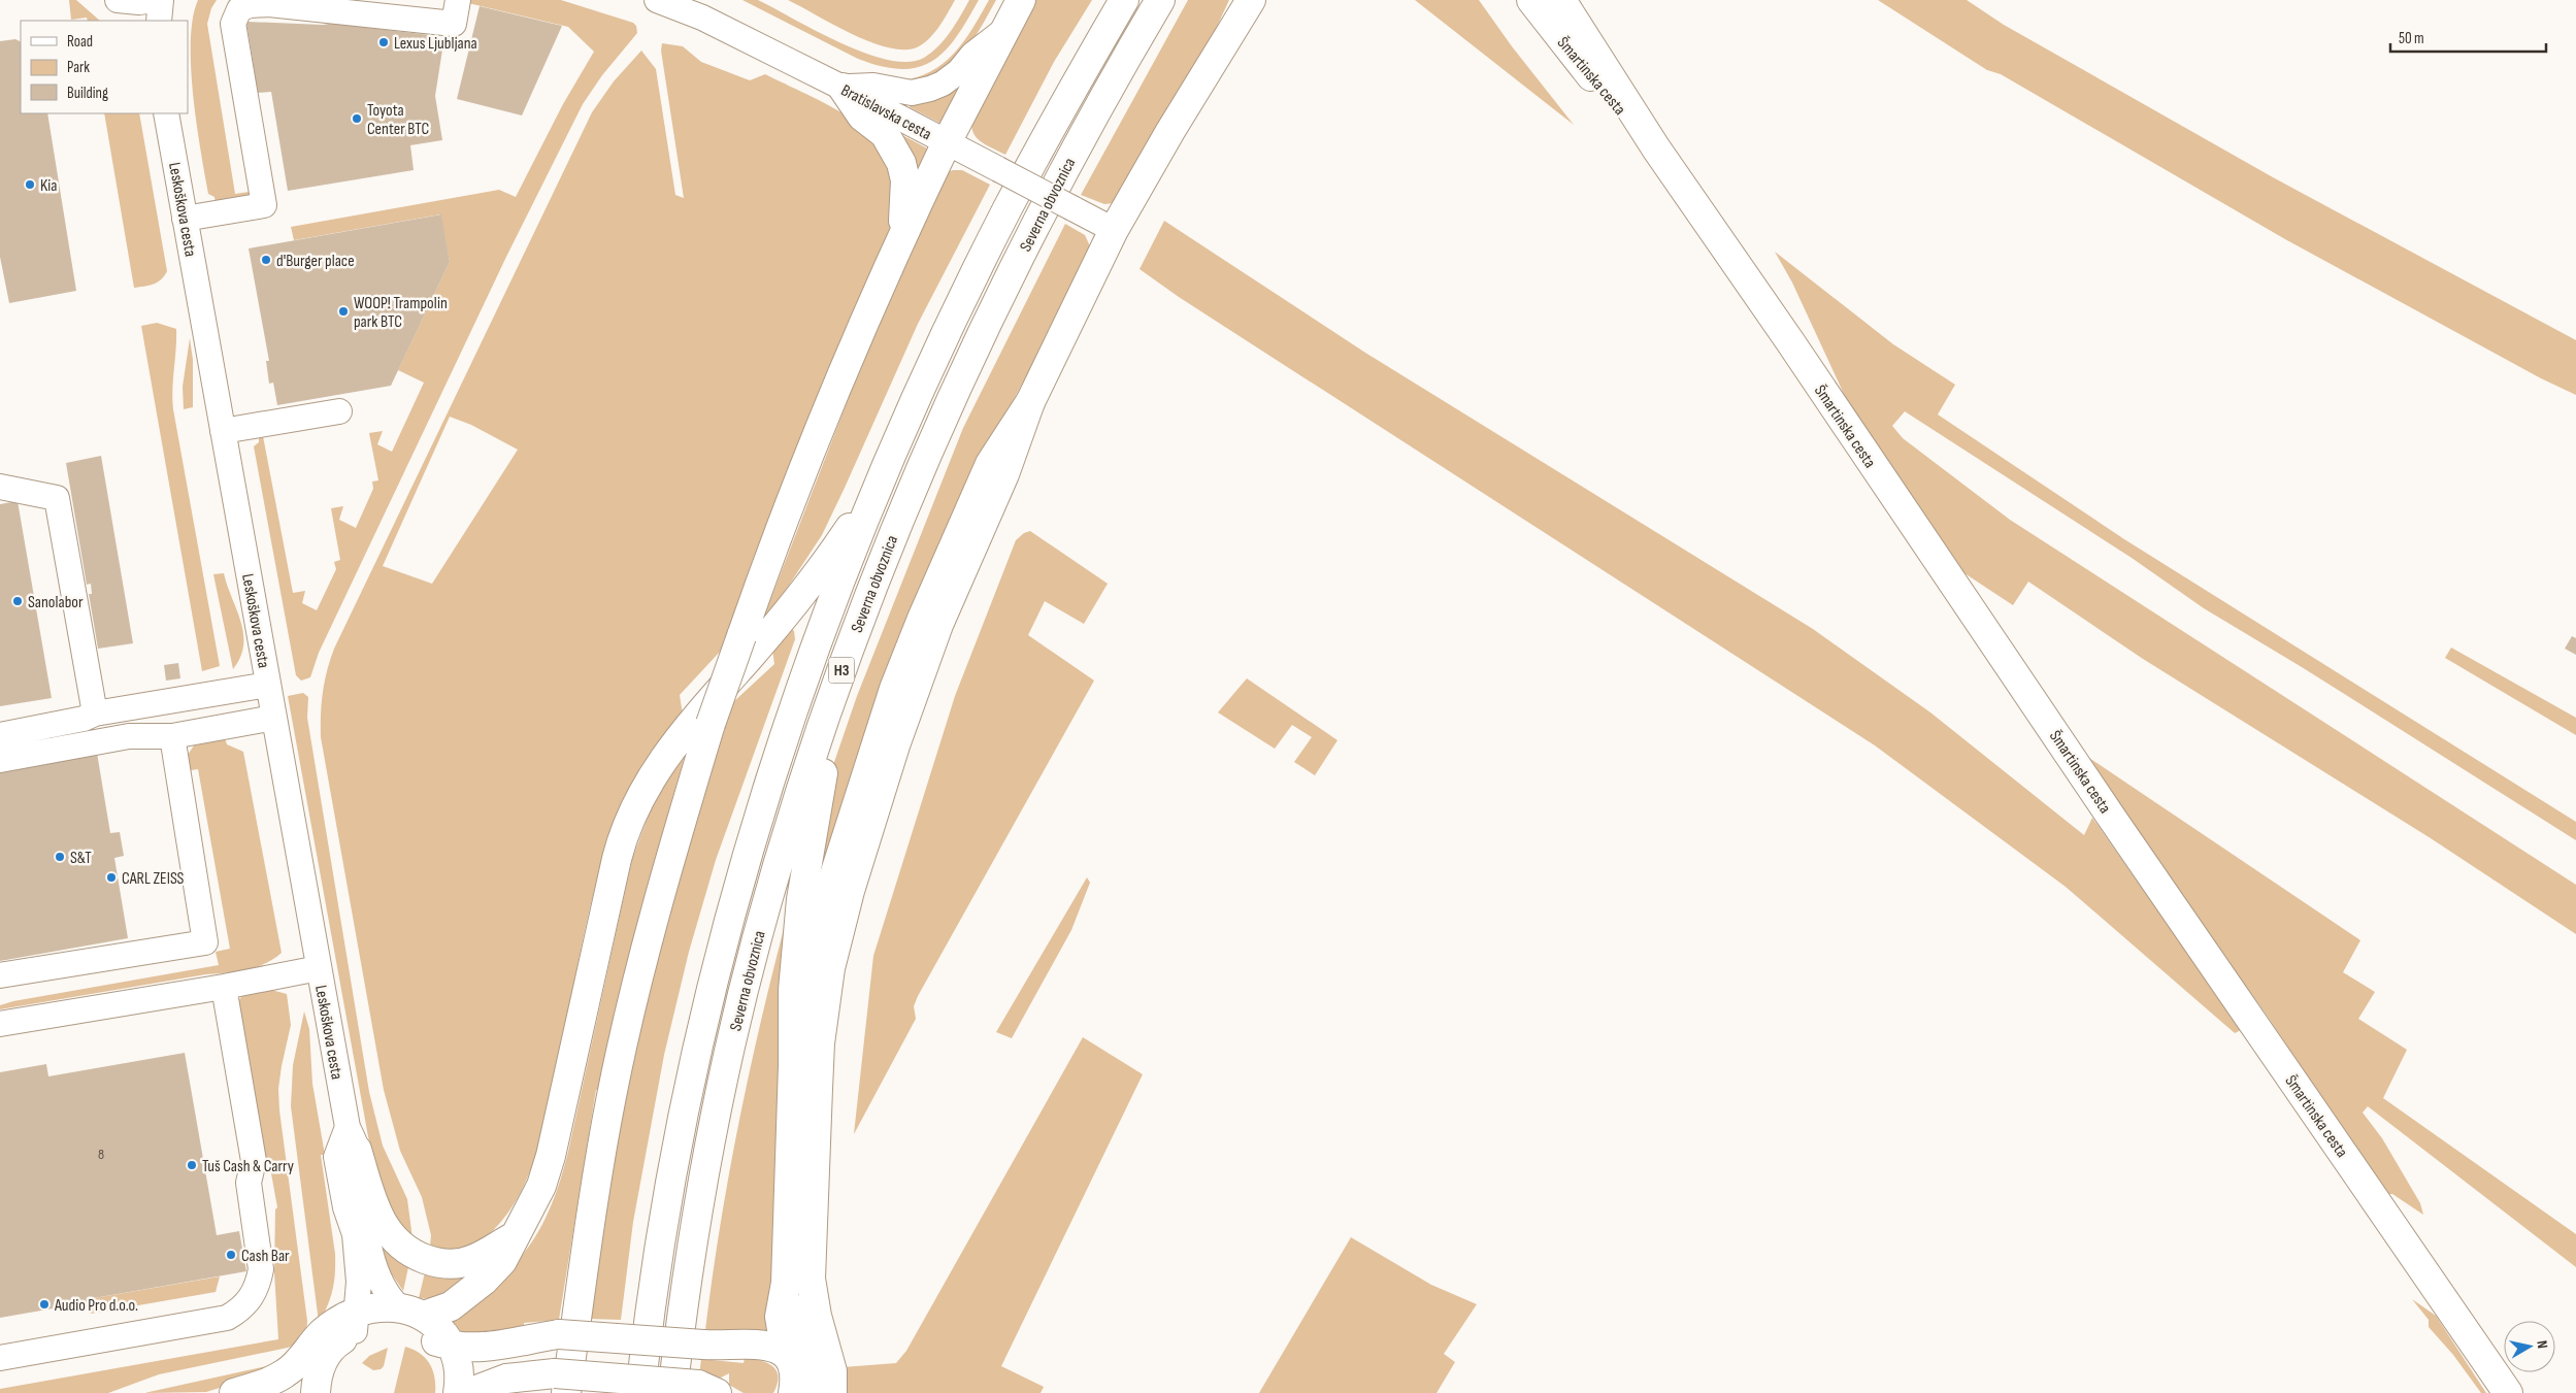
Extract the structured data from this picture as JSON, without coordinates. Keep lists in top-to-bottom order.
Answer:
{
  "streets": {
    "main road": [
      "Šmartinska cesta",
      "Severna obvoznica",
      "Leskoškova cesta",
      "H3"
    ],
    "street": ["Bratislavska cesta"]
  },
  "places": [
    "Lexus Ljubljana",
    "Toyota Center BTC",
    "Kia",
    "d'Burger place",
    "WOOP! Trampolin park BTC",
    "Sanolabor",
    "S&T",
    "CARL ZEISS",
    "Tuš Cash & Carry",
    "Cash Bar",
    "Audio Pro d.o.o."
  ],
  "house_numbers": ["8"],
  "legend": ["Road", "Park", "Building"],
  "scale_bar": "50 m",
  "north": "right"
}
